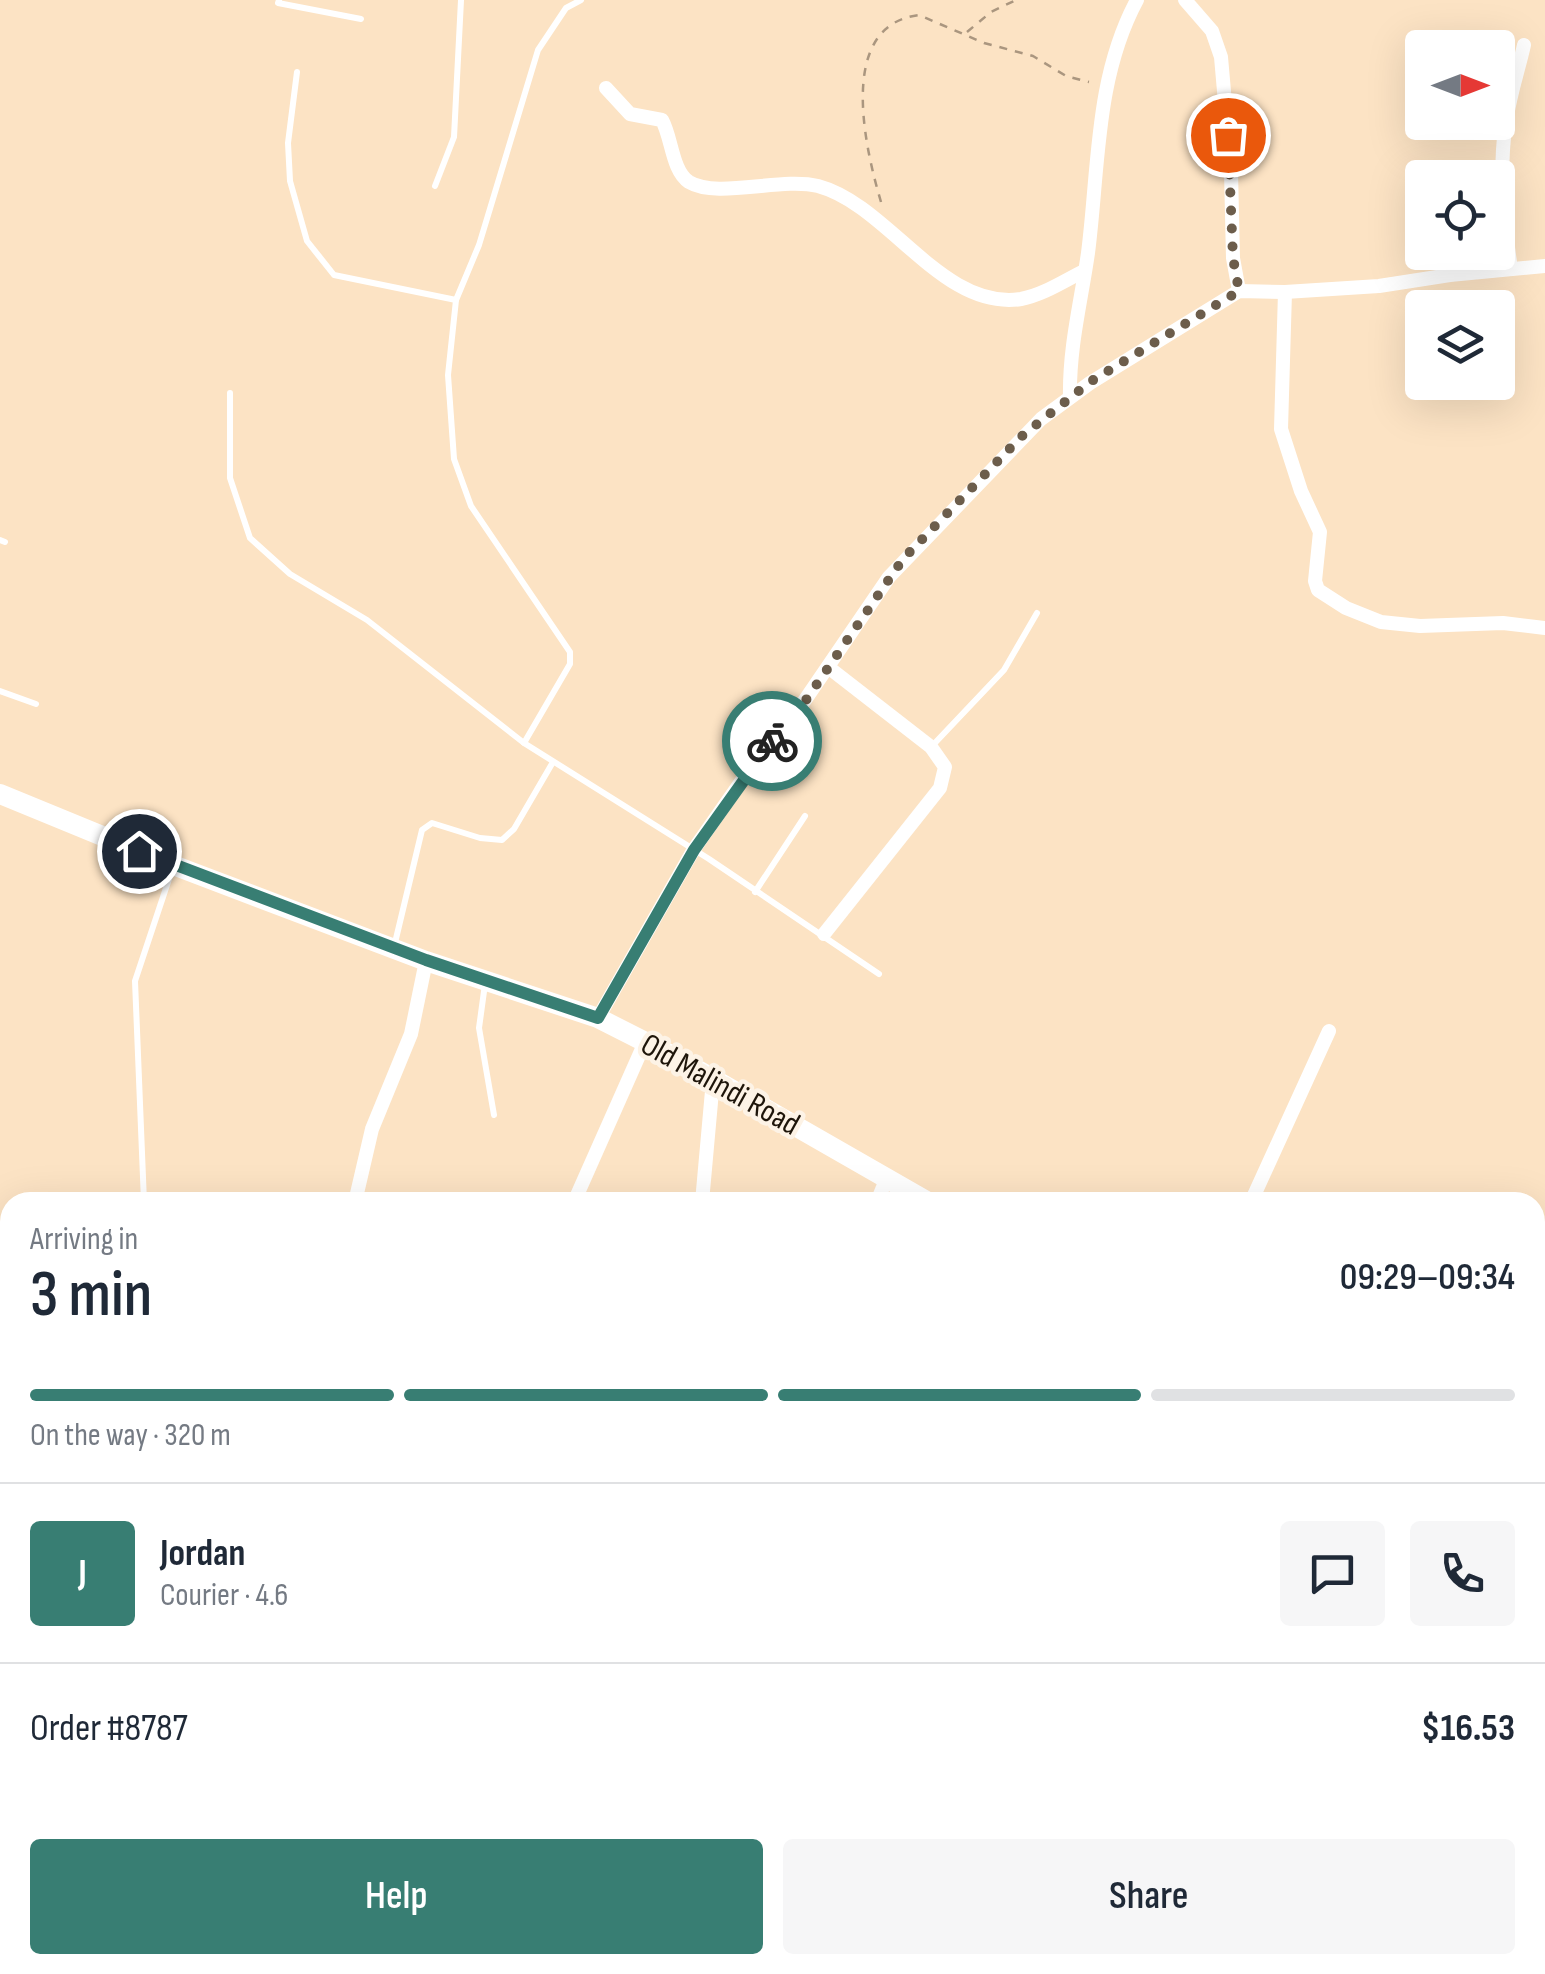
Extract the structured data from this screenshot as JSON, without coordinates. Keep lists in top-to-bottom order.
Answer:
{
  "streets": {
    "main road": ["Old Malindi Road"]
  },
  "north": "right",
  "page": {
    "heading": ["3 min", "Arriving in", "09:29–09:34"],
    "panel": [
      "Jordan",
      "Courier · 4.6",
      "Order #8787",
      "$16.53"
    ],
    "bar": "On the way · 320 m",
    "round": "J",
    "buttons": ["Help", "Share"]
  }
}
